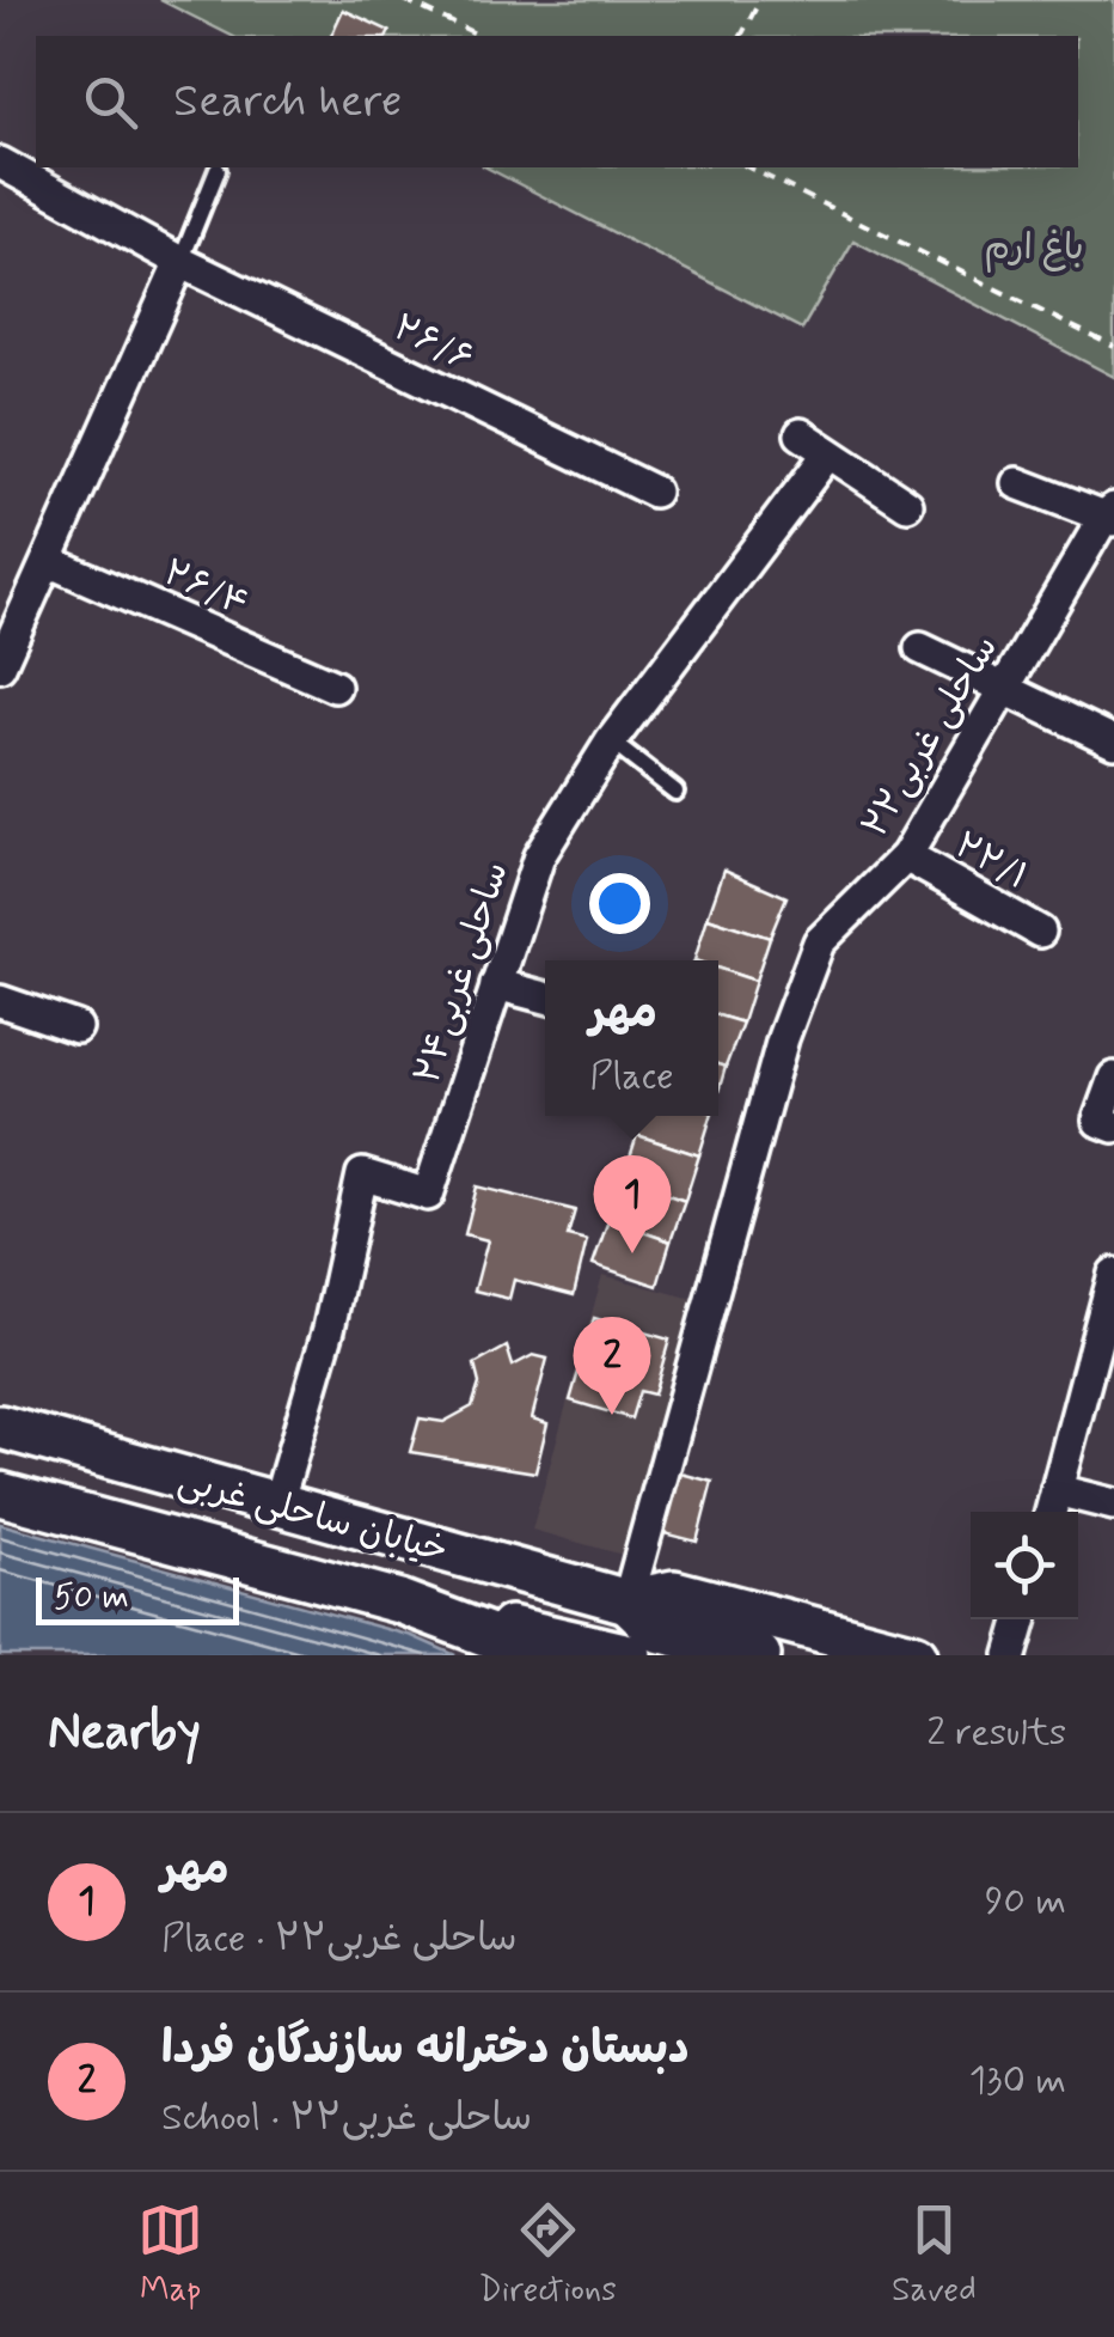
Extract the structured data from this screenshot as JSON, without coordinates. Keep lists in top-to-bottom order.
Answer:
{
  "streets": {
    "main road": ["خیابان ساحلی غربی"],
    "street": [
      "۲۶/۶",
      "۲۶/۴",
      "ساحلی غربی۲۲",
      "۲۲/۱",
      "ساحلی غربی۲۴"
    ]
  },
  "crossings": [
    ["ساحلی غربی۲۲", "۲۲/۱"],
    ["ساحلی غربی۲۲", "خیابان ساحلی غربی"],
    ["ساحلی غربی۲۴", "خیابان ساحلی غربی"]
  ],
  "parks": ["باغ ارم"],
  "scale_bar": "50 m",
  "page": {
    "search": "Search here",
    "popup": ["مهر", "Place"],
    "pins": ["1", "2"],
    "scale": "50 m",
    "heading": ["Nearby", "2 results"],
    "list": [
      {
        "mark": "1",
        "name": "مهر",
        "note": "Place · ساحلی غربی۲۲",
        "value": "90 m"
      },
      {
        "mark": "2",
        "name": "دبستان دخترانه سازندگان فردا",
        "note": "School · ساحلی غربی۲۲",
        "value": "130 m"
      }
    ],
    "nav": ["Map", "Directions", "Saved"]
  }
}
